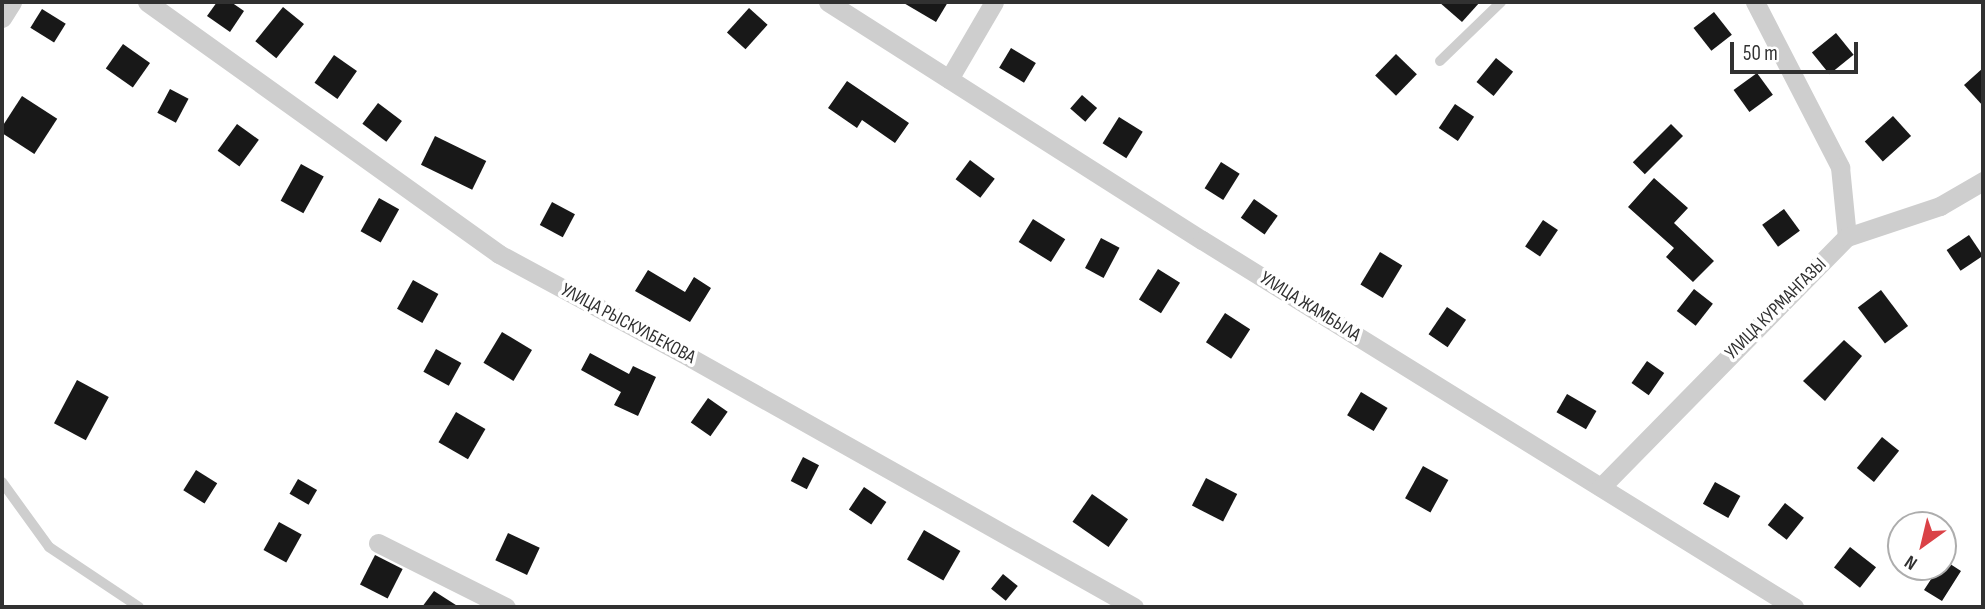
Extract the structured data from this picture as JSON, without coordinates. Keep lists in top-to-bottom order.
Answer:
{
  "streets": {
    "street": ["УЛИЦА ЖАМБЫЛА", "УЛИЦА КУРМАНГАЗЫ", "УЛИЦА РЫСКУЛБЕКОВА"]
  },
  "crossings": [
    ["УЛИЦА ЖАМБЫЛА", "УЛИЦА КУРМАНГАЗЫ"]
  ],
  "scale_bar": "50 m",
  "north": "bottom left"
}
